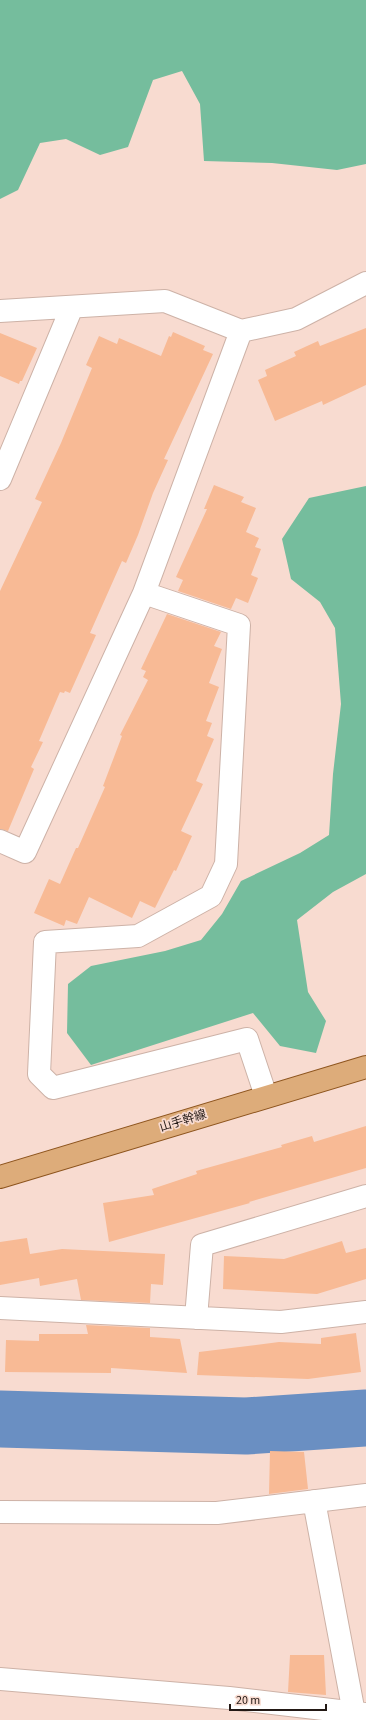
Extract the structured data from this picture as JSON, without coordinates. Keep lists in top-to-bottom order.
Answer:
{
  "streets": {
    "main road": ["山手幹線"]
  },
  "scale_bar": "20 m"
}
